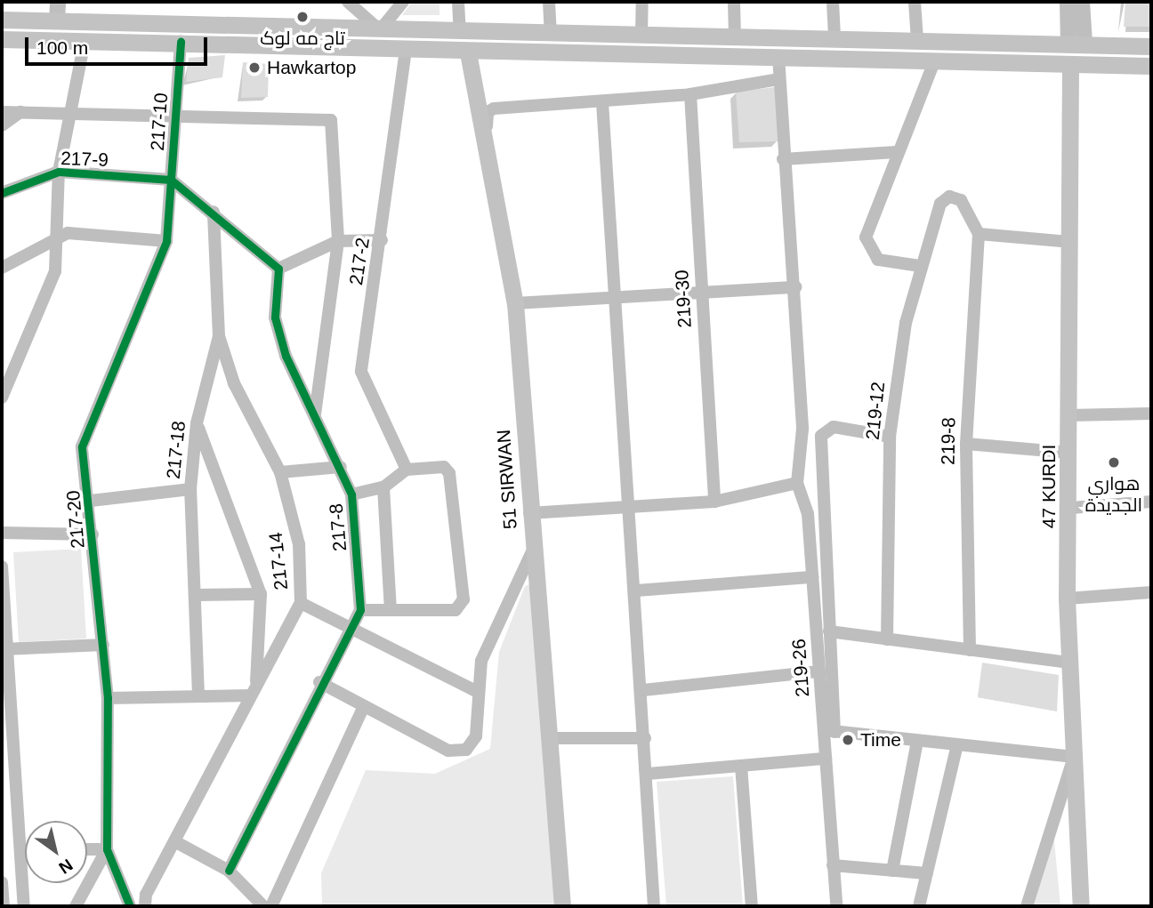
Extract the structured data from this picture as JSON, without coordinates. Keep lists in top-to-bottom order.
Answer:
{
  "streets": {
    "main road": ["51 SIRWAN", "47 KURDI"],
    "street": [
      "217-10",
      "217-9",
      "217-2",
      "219-30",
      "219-12",
      "219-8",
      "217-18",
      "217-20",
      "217-8",
      "217-14",
      "219-26"
    ]
  },
  "crossings": [
    ["217-10", "217-9"],
    ["217-10", "217-20"],
    ["219-12", "219-8"],
    ["217-18", "217-14"]
  ],
  "places": [
    "تاج مه لوک",
    "Hawkartop",
    "هواري الجديدة",
    "Time"
  ],
  "scale_bar": "100 m",
  "north": "bottom right"
}
